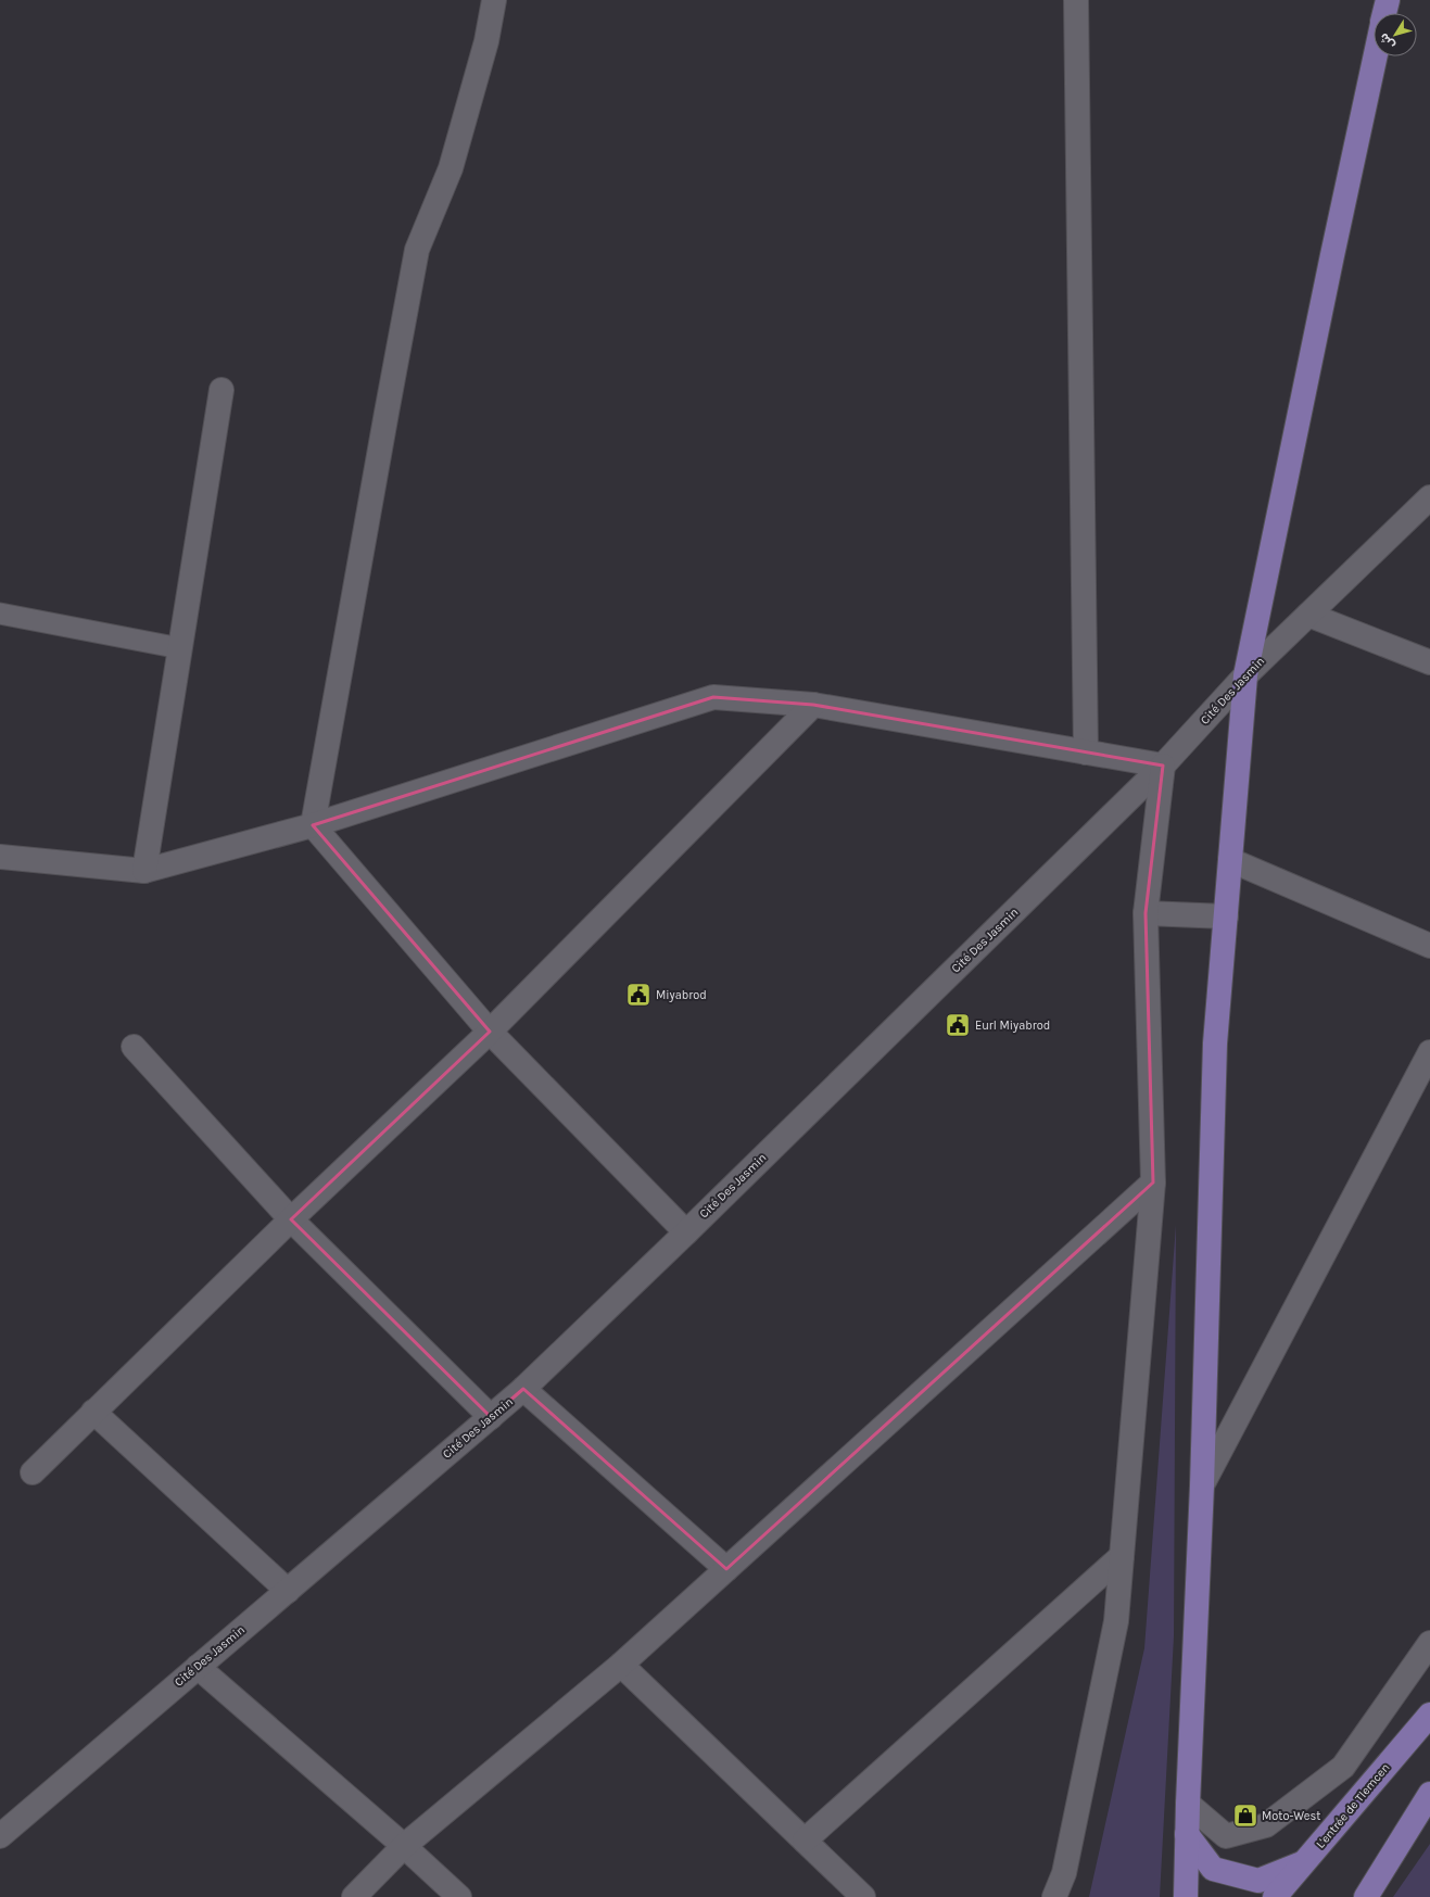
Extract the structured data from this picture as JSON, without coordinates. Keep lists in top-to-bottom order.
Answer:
{
  "streets": {
    "main road": ["L'entrée de Tlemcen"],
    "street": ["Cité Des Jasmin"]
  },
  "places": {
    "public building": ["Miyabrod", "Eurl Miyabrod"],
    "shop": ["Moto-West"]
  },
  "north": "bottom left"
}
